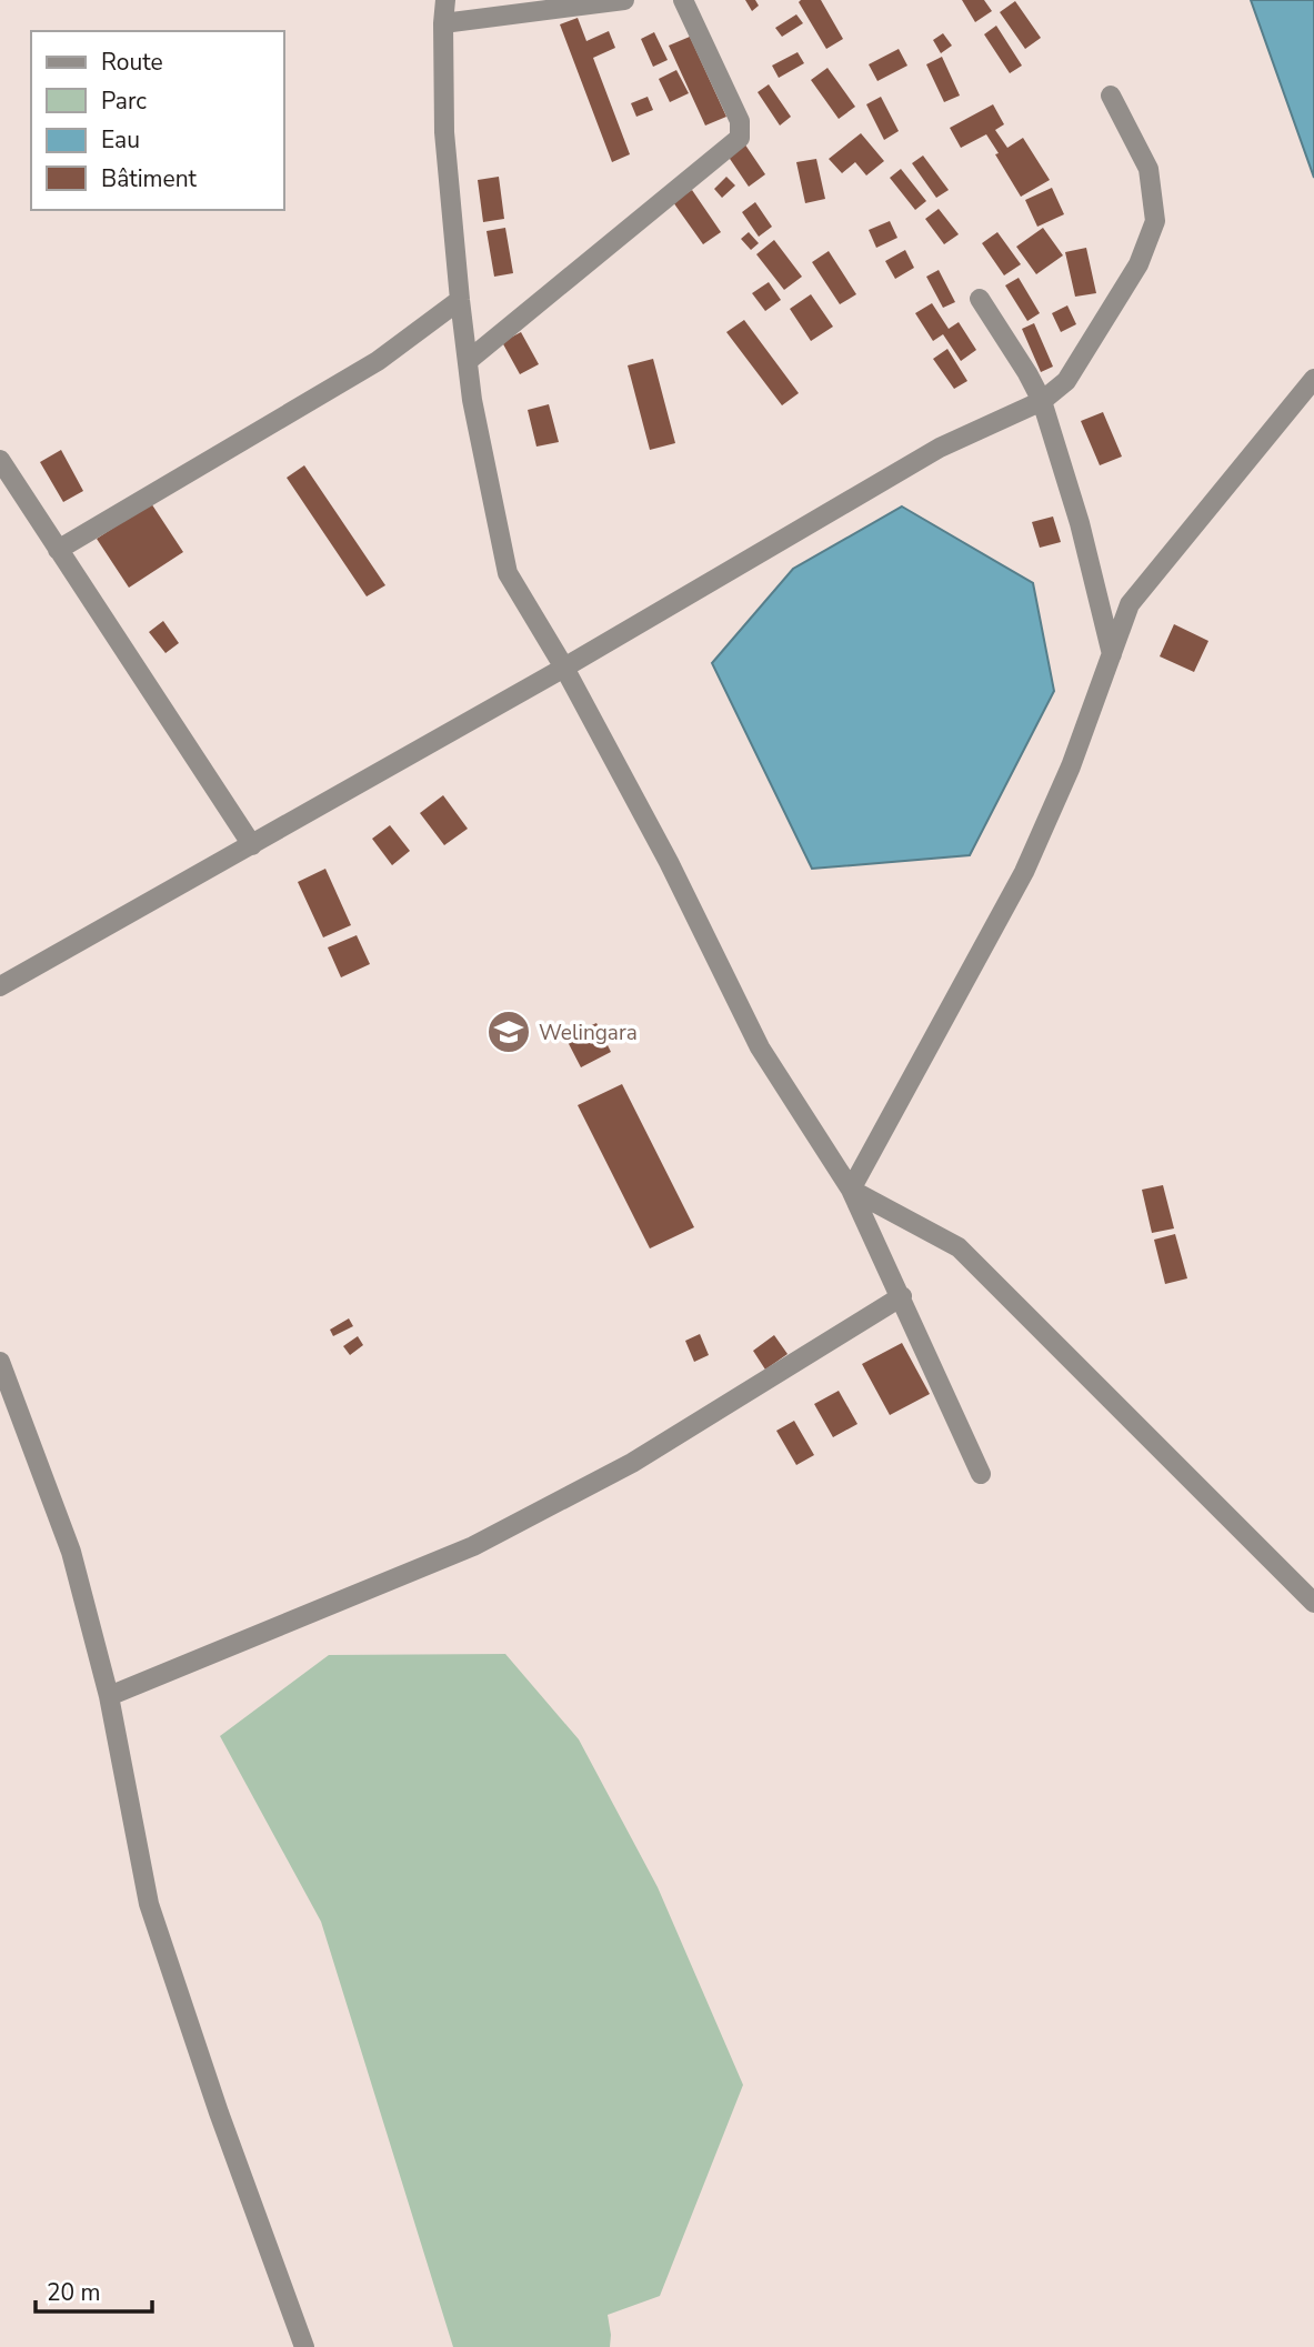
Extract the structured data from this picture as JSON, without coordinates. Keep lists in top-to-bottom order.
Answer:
{
  "places": {
    "school or university": ["Welingara"]
  },
  "legend": [
    "Route",
    "Parc",
    "Eau",
    "Bâtiment"
  ],
  "scale_bar": "20 m"
}
